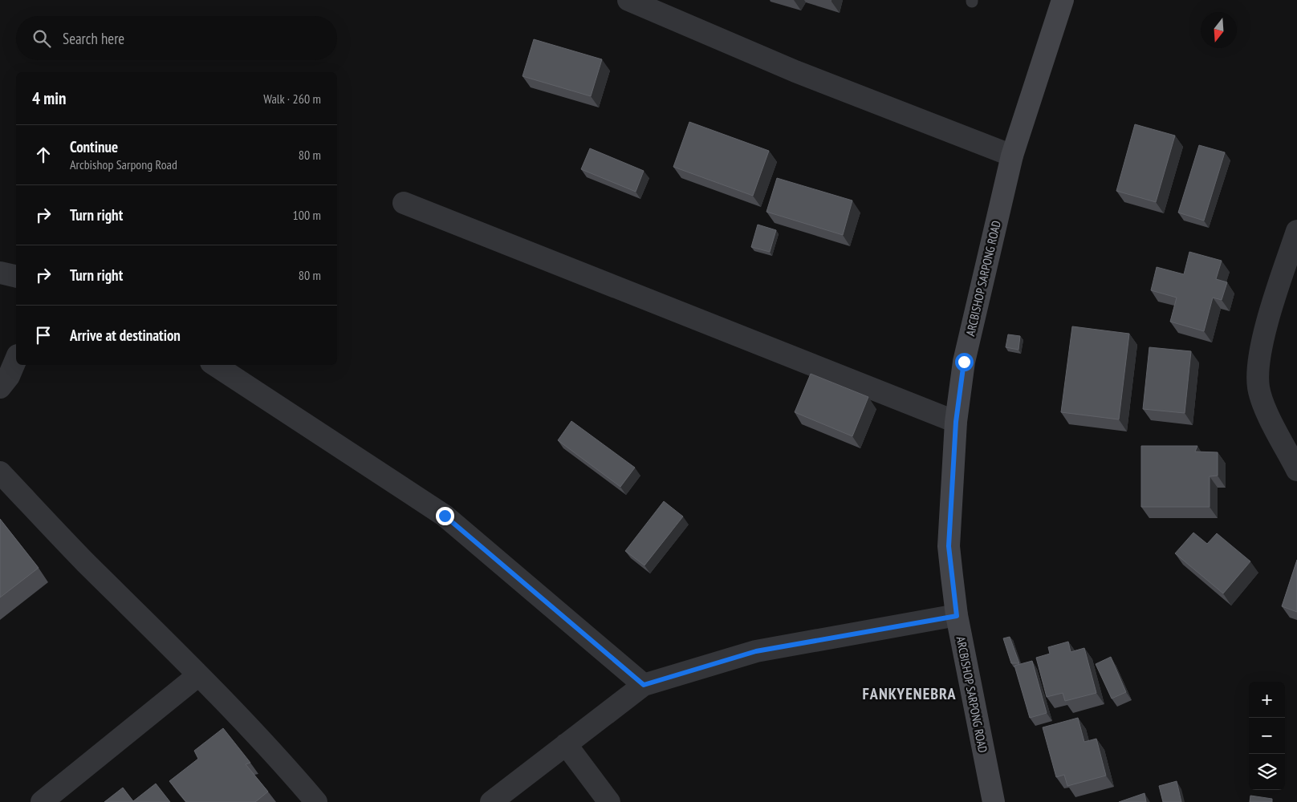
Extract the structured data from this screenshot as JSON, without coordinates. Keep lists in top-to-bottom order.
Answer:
{
  "streets": {
    "street": ["ARCBISHOP SARPONG ROAD"]
  },
  "districts": ["FANKYENEBRA"],
  "north": "bottom",
  "page": {
    "search": "Search here",
    "heading": ["4 min", "Walk · 260 m"],
    "list": [
      ["Continue", "Arcbishop Sarpong Road", "80 m"],
      ["Turn right", "100 m"],
      ["Turn right", "80 m"],
      "Arrive at destination"
    ],
    "map_buttons": ["+", "−"]
  }
}
